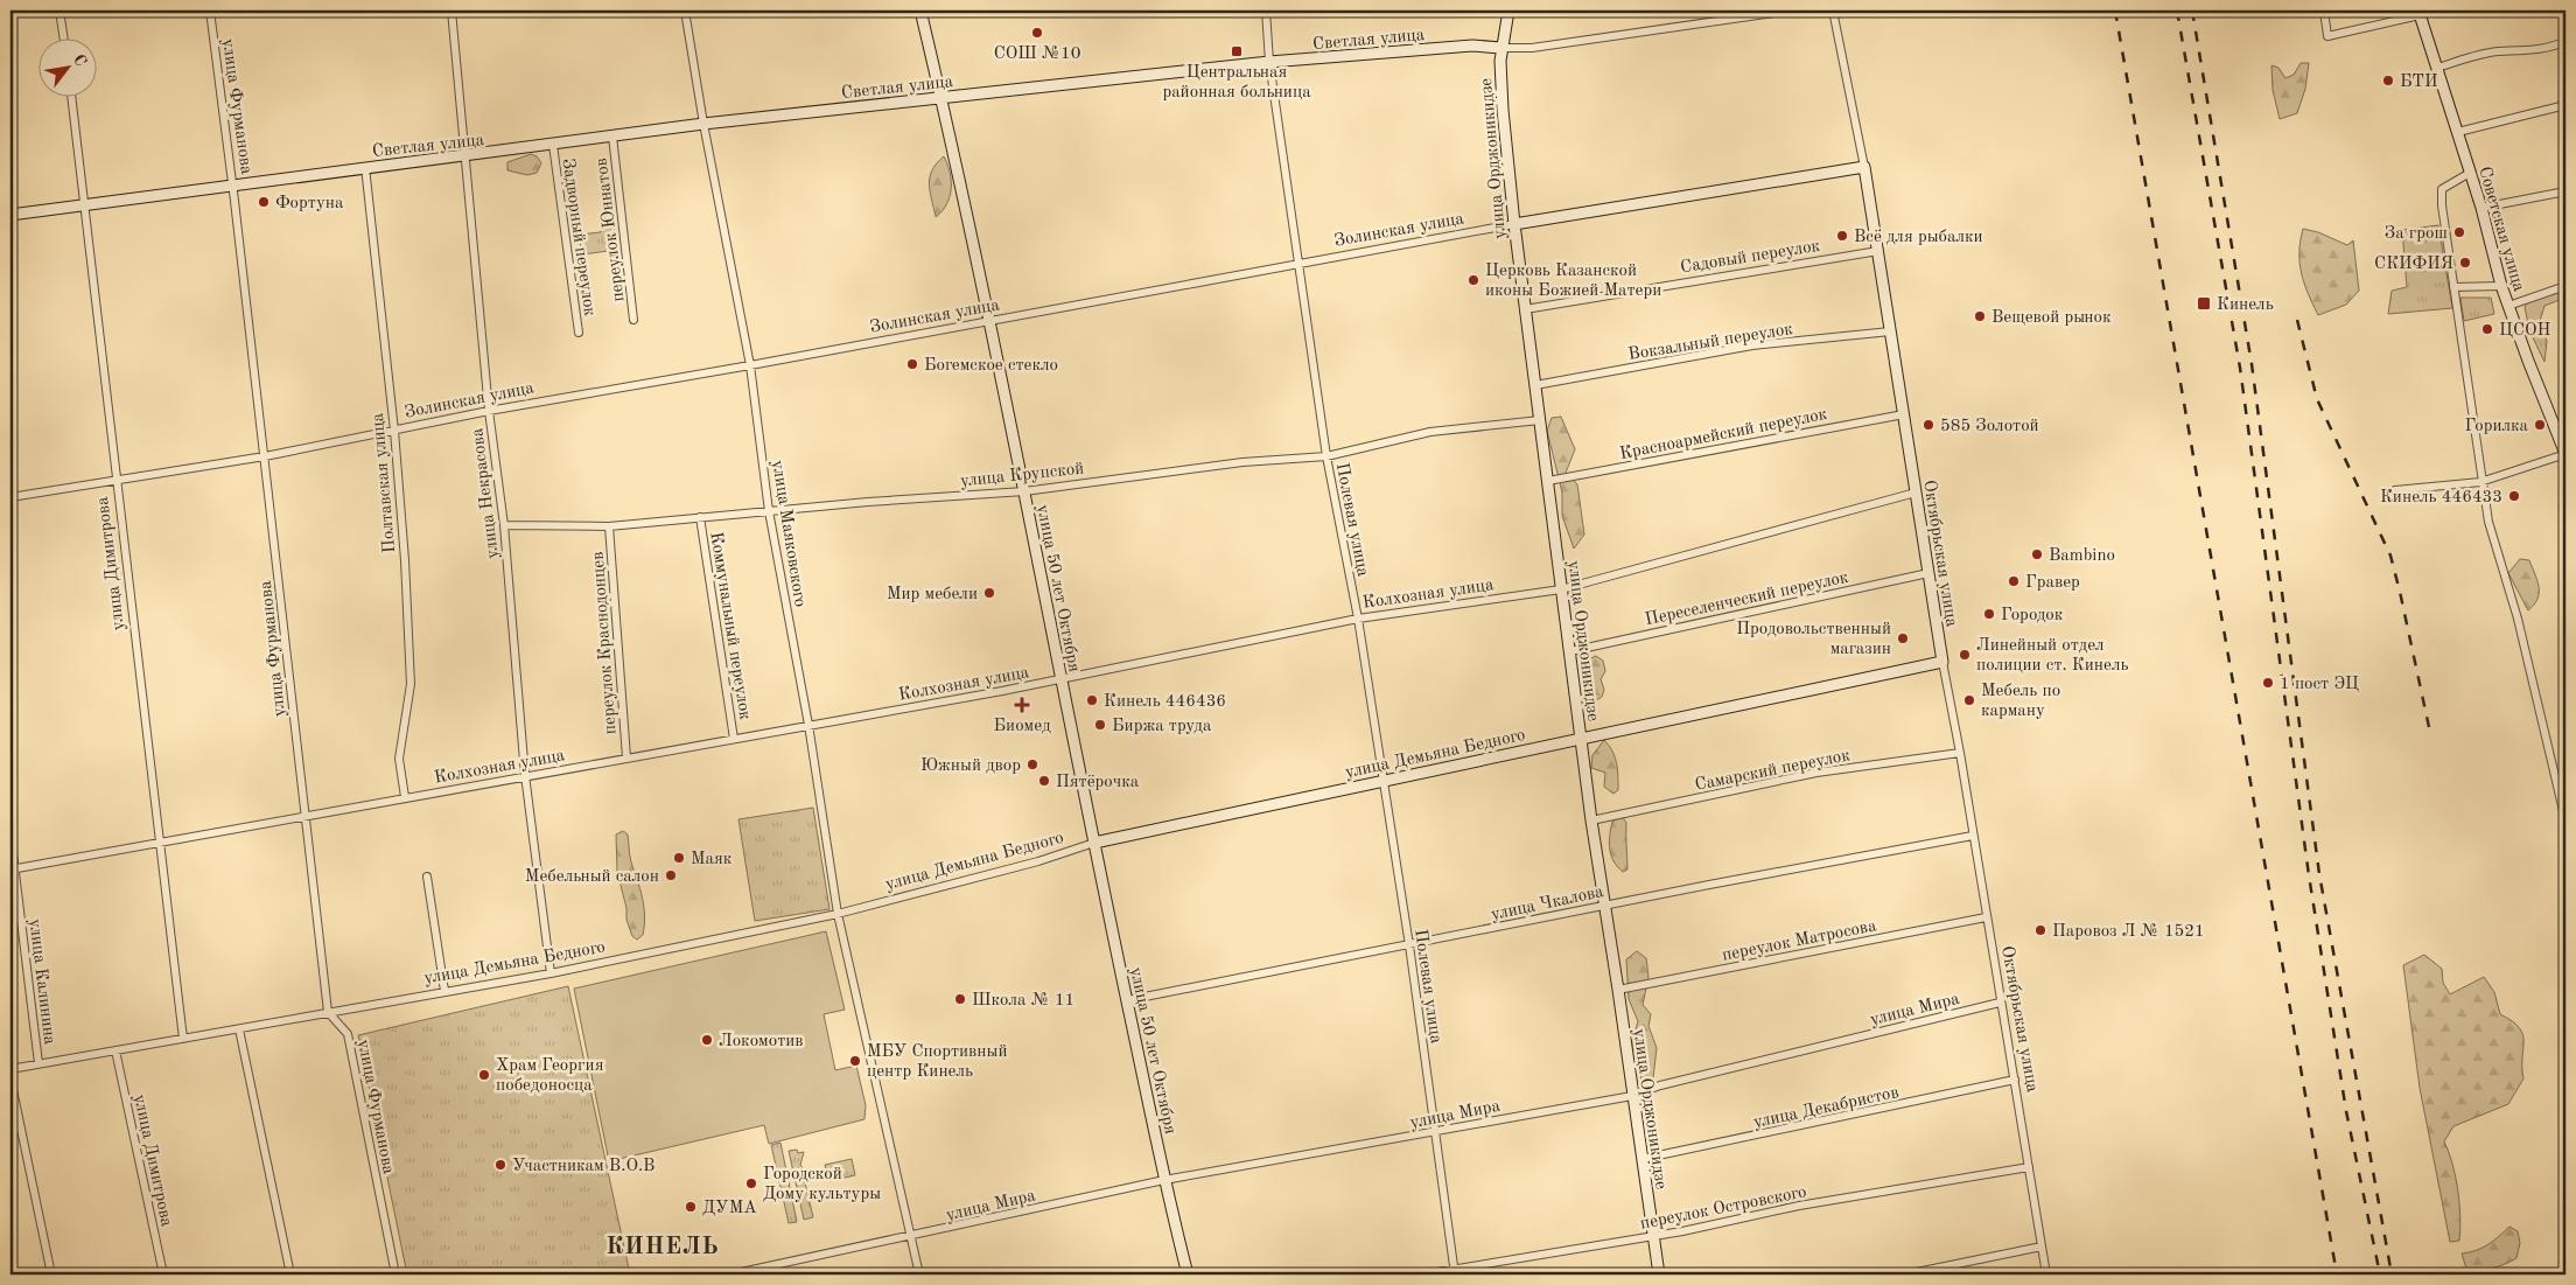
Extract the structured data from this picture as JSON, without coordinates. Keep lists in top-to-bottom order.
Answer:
{
  "streets": {
    "main road": [
      "Светлая улица",
      "улица Орджоникидзе",
      "Золинская улица",
      "Советская улица",
      "Октябрьская улица",
      "улица 50 лет Октября",
      "улица Демьяна Бедного"
    ],
    "street": [
      "улица Фурманова",
      "переулок Юннатов",
      "Задворный переулок",
      "Садовый переулок",
      "Вокзальный переулок",
      "Красноармейский переулок",
      "улица Крупской",
      "Полтавская улица",
      "улица Некрасова",
      "Полевая улица",
      "улица Маяковского",
      "улица Димитрова",
      "Колхозная улица",
      "Переселенческий переулок",
      "Коммунальный переулок",
      "переулок Краснодонцев",
      "Самарский переулок",
      "улица Чкалова",
      "переулок Матросова",
      "улица Калинина",
      "улица Мира",
      "улица Декабристов",
      "переулок Островского"
    ]
  },
  "crossings": [
    ["Светлая улица", "улица Фурманова"],
    ["Светлая улица", "улица Орджоникидзе"],
    ["Светлая улица", "переулок Юннатов"],
    ["Светлая улица", "Задворный переулок"],
    ["Светлая улица", "Полтавская улица"],
    ["Светлая улица", "улица Некрасова"],
    ["Светлая улица", "Полевая улица"],
    ["Светлая улица", "улица Маяковского"],
    ["Светлая улица", "улица Димитрова"],
    ["Светлая улица", "улица 50 лет Октября"],
    ["улица Фурманова", "Золинская улица"],
    ["улица Фурманова", "Колхозная улица"],
    ["улица Фурманова", "улица Демьяна Бедного"],
    ["улица Орджоникидзе", "Золинская улица"],
    ["улица Орджоникидзе", "Садовый переулок"],
    ["улица Орджоникидзе", "Вокзальный переулок"],
    ["улица Орджоникидзе", "Красноармейский переулок"],
    ["улица Орджоникидзе", "улица Крупской"],
    ["улица Орджоникидзе", "Колхозная улица"],
    ["улица Орджоникидзе", "Переселенческий переулок"],
    ["улица Орджоникидзе", "улица Демьяна Бедного"],
    ["улица Орджоникидзе", "Самарский переулок"],
    ["улица Орджоникидзе", "улица Чкалова"],
    ["улица Орджоникидзе", "переулок Матросова"],
    ["улица Орджоникидзе", "улица Мира"],
    ["улица Орджоникидзе", "улица Декабристов"],
    ["улица Орджоникидзе", "переулок Островского"],
    ["Золинская улица", "Полтавская улица"],
    ["Золинская улица", "улица Некрасова"],
    ["Золинская улица", "Полевая улица"],
    ["Золинская улица", "улица Маяковского"],
    ["Золинская улица", "Октябрьская улица"],
    ["Золинская улица", "улица Димитрова"],
    ["Золинская улица", "улица 50 лет Октября"],
    ["Садовый переулок", "Октябрьская улица"],
    ["Вокзальный переулок", "Октябрьская улица"],
    ["Красноармейский переулок", "Октябрьская улица"],
    ["улица Крупской", "улица Некрасова"],
    ["улица Крупской", "Полевая улица"],
    ["улица Крупской", "улица Маяковского"],
    ["улица Крупской", "улица 50 лет Октября"],
    ["улица Крупской", "Коммунальный переулок"],
    ["улица Крупской", "переулок Краснодонцев"],
    ["Полтавская улица", "Колхозная улица"],
    ["улица Некрасова", "Колхозная улица"],
    ["улица Некрасова", "улица Демьяна Бедного"],
    ["Полевая улица", "Колхозная улица"],
    ["Полевая улица", "улица Демьяна Бедного"],
    ["Полевая улица", "улица Чкалова"],
    ["Полевая улица", "улица Мира"],
    ["Полевая улица", "переулок Островского"],
    ["улица Маяковского", "Колхозная улица"],
    ["улица Маяковского", "улица Демьяна Бедного"],
    ["улица Маяковского", "улица Мира"],
    ["Октябрьская улица", "Колхозная улица"],
    ["Октябрьская улица", "Переселенческий переулок"],
    ["Октябрьская улица", "улица Демьяна Бедного"],
    ["Октябрьская улица", "Самарский переулок"],
    ["Октябрьская улица", "улица Чкалова"],
    ["Октябрьская улица", "переулок Матросова"],
    ["Октябрьская улица", "улица Мира"],
    ["Октябрьская улица", "улица Декабристов"],
    ["Октябрьская улица", "переулок Островского"],
    ["улица Димитрова", "Колхозная улица"],
    ["улица Димитрова", "улица Демьяна Бедного"],
    ["улица 50 лет Октября", "Колхозная улица"],
    ["улица 50 лет Октября", "улица Демьяна Бедного"],
    ["улица 50 лет Октября", "улица Чкалова"],
    ["улица 50 лет Октября", "улица Мира"],
    ["Колхозная улица", "Коммунальный переулок"],
    ["Колхозная улица", "переулок Краснодонцев"],
    ["Колхозная улица", "улица Калинина"],
    ["улица Демьяна Бедного", "улица Калинина"]
  ],
  "districts": ["КИНЕЛЬ"],
  "places": {
    "other": [
      "СОШ №10",
      "БТИ",
      "Фортуна",
      "За грош",
      "Всё для рыбалки",
      "СКИФИЯ",
      "Церковь Казанской иконы Божией Матери",
      "Вещевой рынок",
      "ЦСОН",
      "Богемское стекло",
      "585 Золотой",
      "Горилка",
      "Кинель 446433",
      "Bambino",
      "Гравер",
      "Мир мебели",
      "Городок",
      "Продовольственный магазин",
      "Линейный отдел полиции ст. Кинель",
      "1 пост ЭЦ",
      "Кинель 446436",
      "Мебель по карману",
      "Биржа труда",
      "Южный двор",
      "Пятёрочка",
      "Маяк",
      "Мебельный салон",
      "Паровоз Л № 1521",
      "Школа № 11",
      "Локомотив",
      "МБУ Спортивный центр Кинель",
      "Храм Георгия победоносца",
      "Участникам В.О.В",
      "Городской Дому культуры",
      "ДУМА"
    ],
    "transit": ["Центральная районная больница", "Кинель"],
    "health": ["Биомед"]
  },
  "north": "top right"
}
